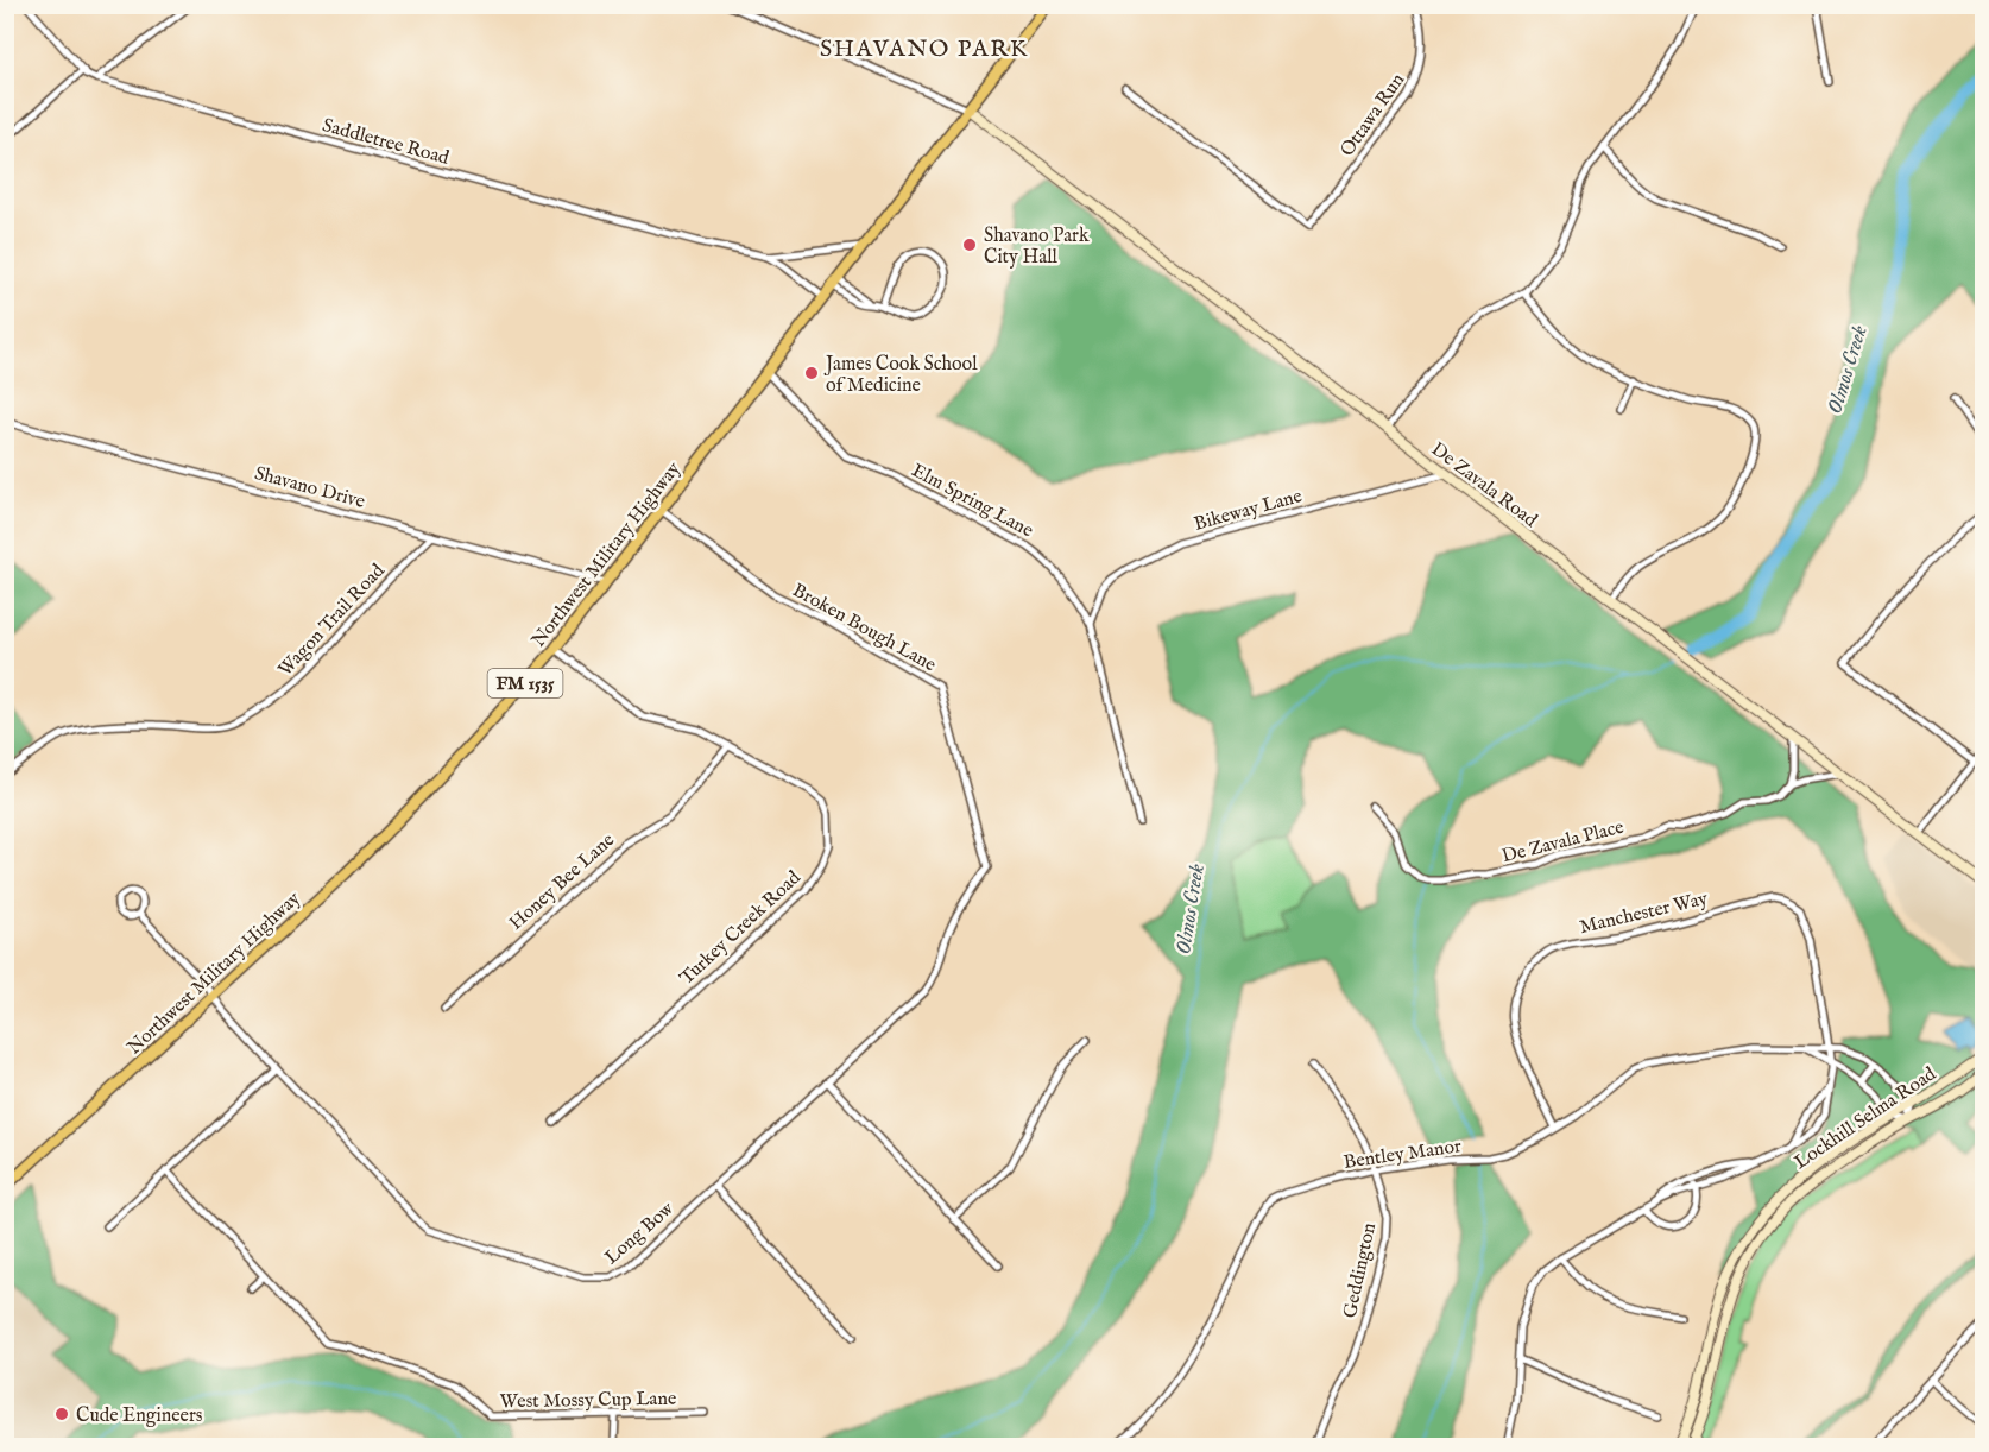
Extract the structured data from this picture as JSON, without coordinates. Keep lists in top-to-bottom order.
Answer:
{
  "streets": {
    "main road": [
      "De Zavala Road",
      "Northwest Military Highway",
      "FM 1535",
      "Lockhill Selma Road"
    ],
    "street": [
      "Ottawa Run",
      "Saddletree Road",
      "Shavano Drive",
      "Elm Spring Lane",
      "Bikeway Lane",
      "Wagon Trail Road",
      "Broken Bough Lane",
      "De Zavala Place",
      "Honey Bee Lane",
      "Manchester Way",
      "Turkey Creek Road",
      "Bentley Manor",
      "Long Bow",
      "Geddington",
      "West Mossy Cup Lane"
    ]
  },
  "crossings": [
    ["Saddletree Road", "Northwest Military Highway"],
    ["De Zavala Road", "Bikeway Lane"],
    ["De Zavala Road", "Northwest Military Highway"],
    ["De Zavala Road", "De Zavala Place"],
    ["Shavano Drive", "Northwest Military Highway"],
    ["Shavano Drive", "Wagon Trail Road"],
    ["Elm Spring Lane", "Bikeway Lane"],
    ["Elm Spring Lane", "Northwest Military Highway"],
    ["Northwest Military Highway", "Broken Bough Lane"],
    ["Northwest Military Highway", "Turkey Creek Road"],
    ["Northwest Military Highway", "Long Bow"],
    ["Broken Bough Lane", "Long Bow"],
    ["Honey Bee Lane", "Turkey Creek Road"],
    ["Manchester Way", "Bentley Manor"],
    ["Lockhill Selma Road", "Bentley Manor"],
    ["Bentley Manor", "Geddington"]
  ],
  "districts": ["SHAVANO PARK"],
  "water": ["Olmos Creek"],
  "places": ["Shavano Park City Hall", "James Cook School of Medicine", "Cude Engineers"]
}
